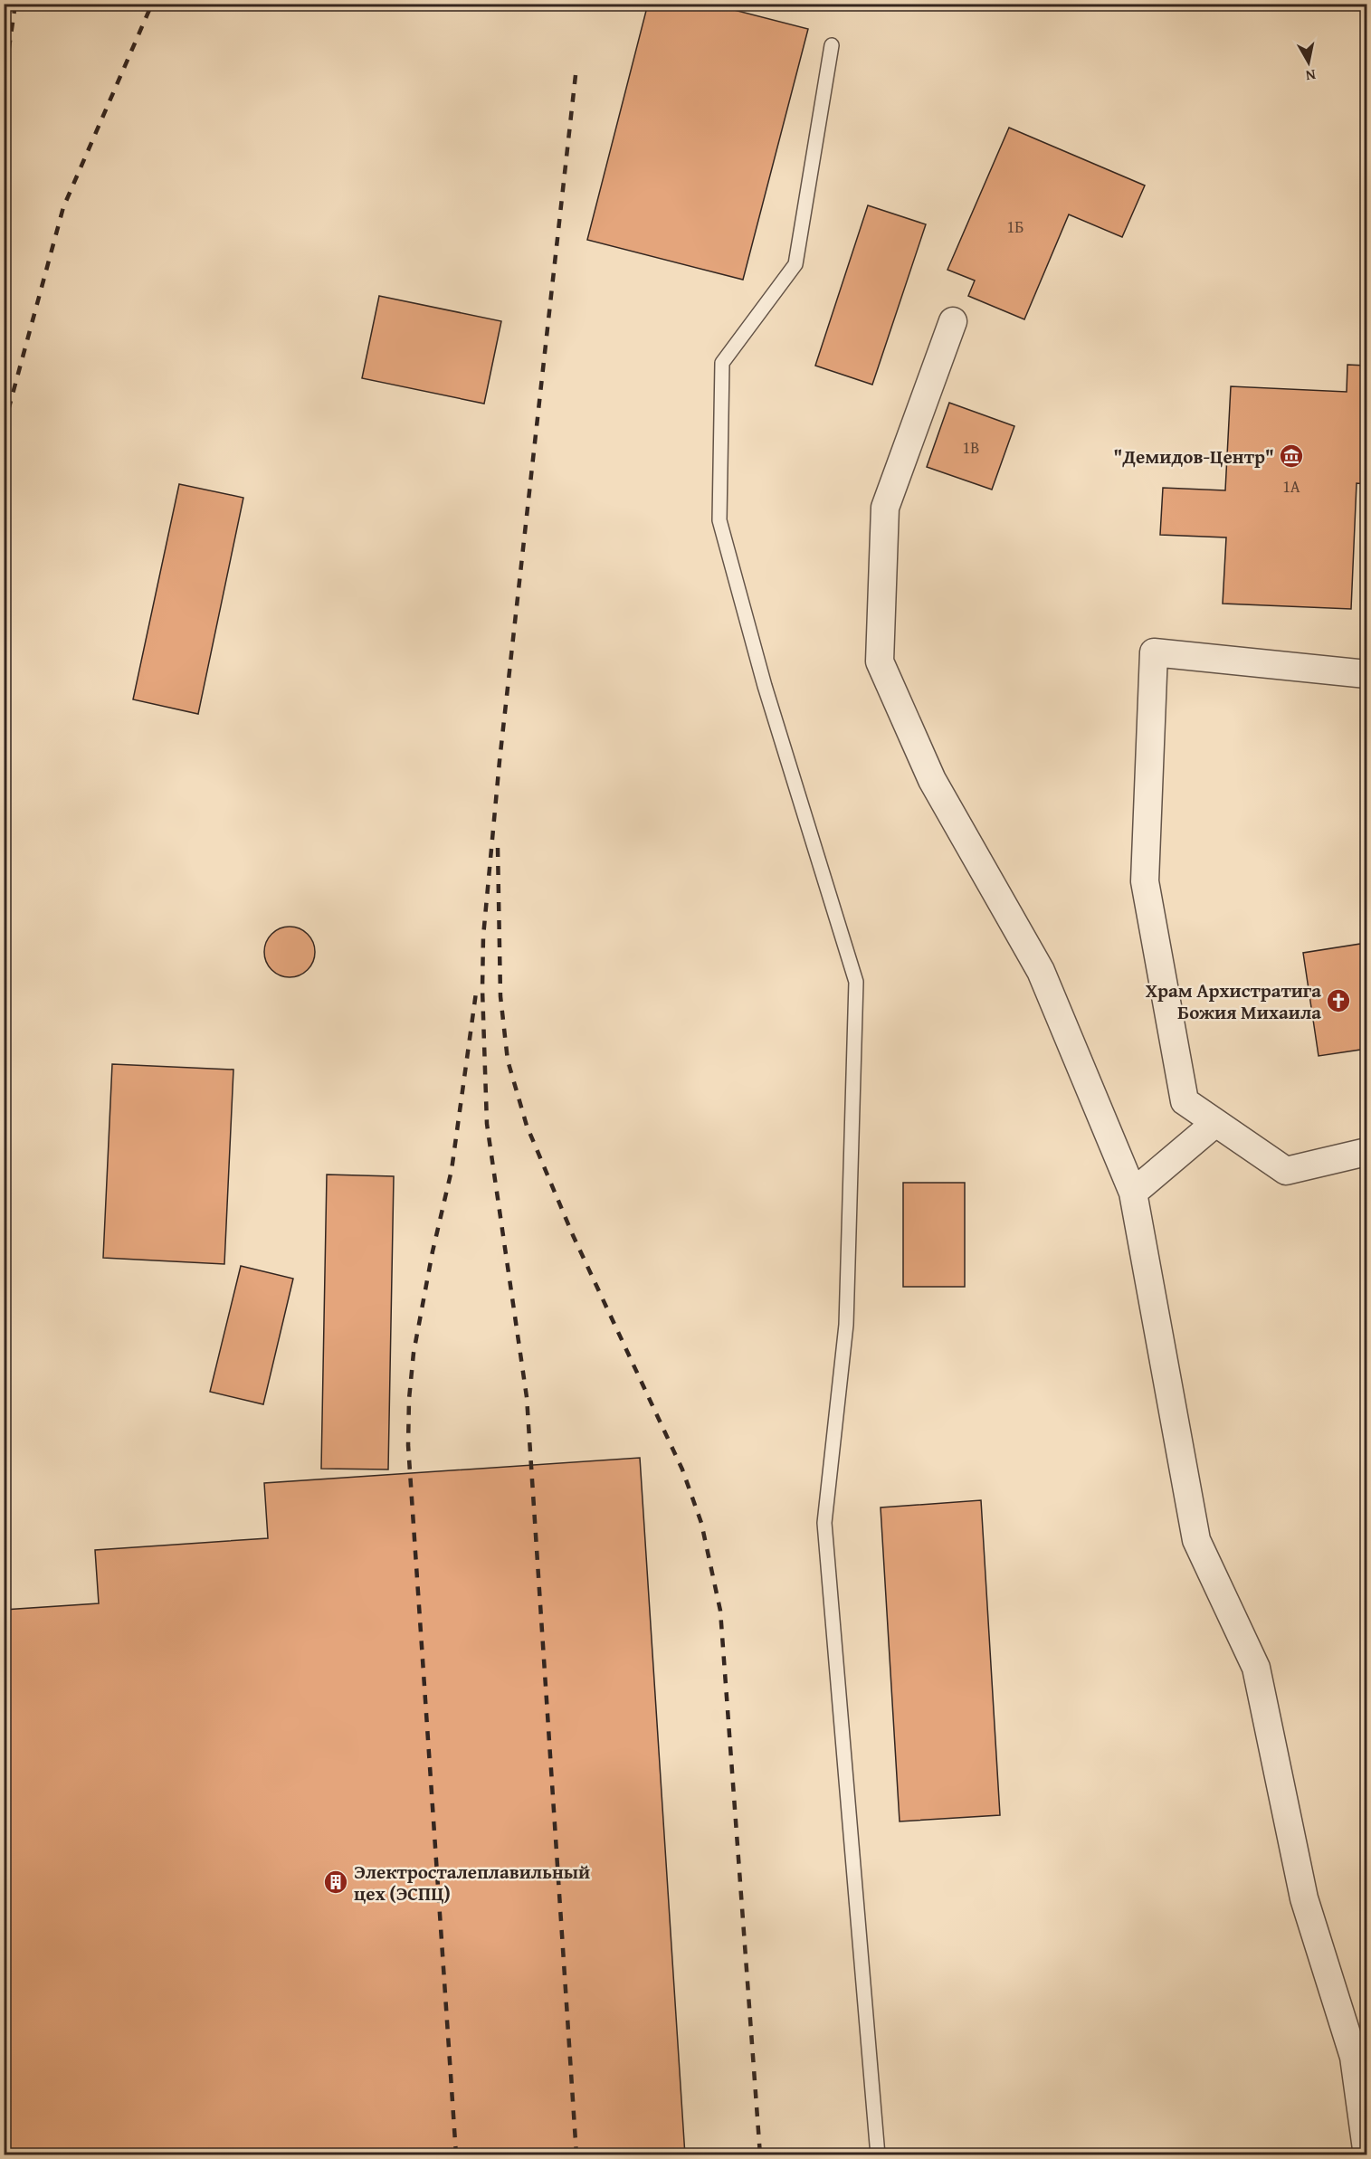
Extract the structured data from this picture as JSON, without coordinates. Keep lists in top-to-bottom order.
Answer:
{
  "places": {
    "museum": ["\"Демидов-Центр\""],
    "church": ["Храм Архистратига Божия Михаила"],
    "building": ["Электросталеплавильный цех (ЭСПЦ)"]
  },
  "house_numbers": ["1Б", "1В", "1А"],
  "north": "bottom"
}
